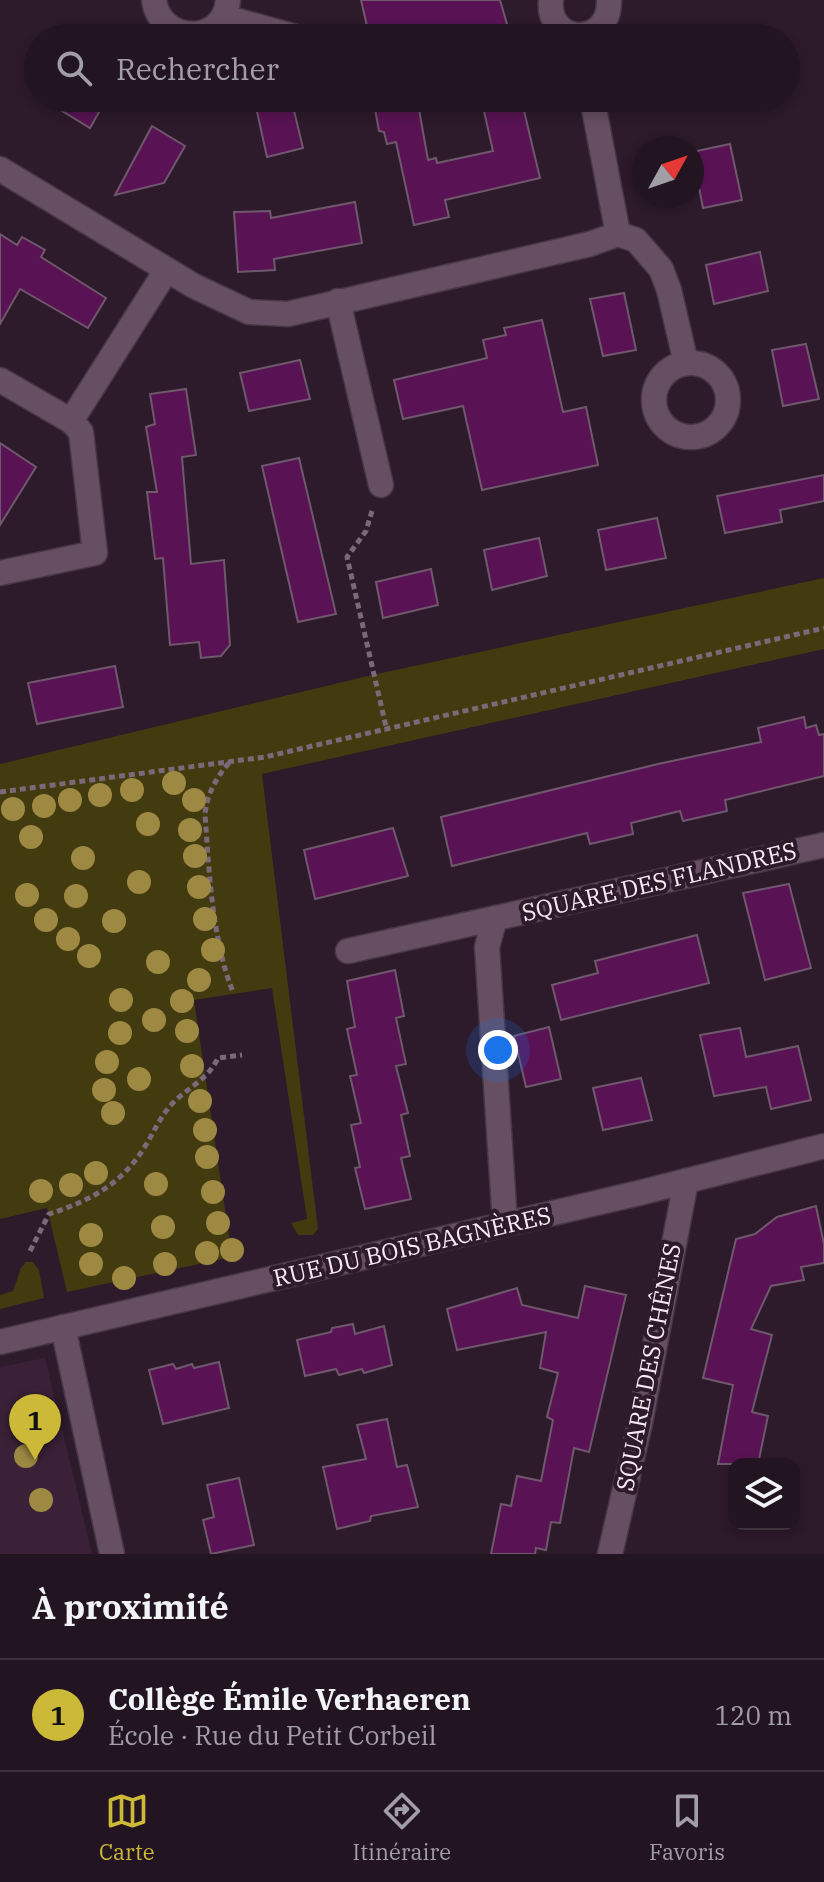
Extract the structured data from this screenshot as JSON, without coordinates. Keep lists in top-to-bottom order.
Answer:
{
  "streets": {
    "street": ["SQUARE DES FLANDRES", "RUE DU BOIS BAGNÈRES", "SQUARE DES CHÊNES"]
  },
  "crossings": [
    ["SQUARE DES FLANDRES", "RUE DU BOIS BAGNÈRES"],
    ["RUE DU BOIS BAGNÈRES", "SQUARE DES CHÊNES"]
  ],
  "north": "top right",
  "page": {
    "search": "Rechercher",
    "pins": "1",
    "heading": "À proximité",
    "list": [
      {
        "mark": "1",
        "name": "Collège Émile Verhaeren",
        "note": "École · Rue du Petit Corbeil",
        "value": "120 m"
      }
    ],
    "nav": ["Carte", "Itinéraire", "Favoris"]
  }
}
